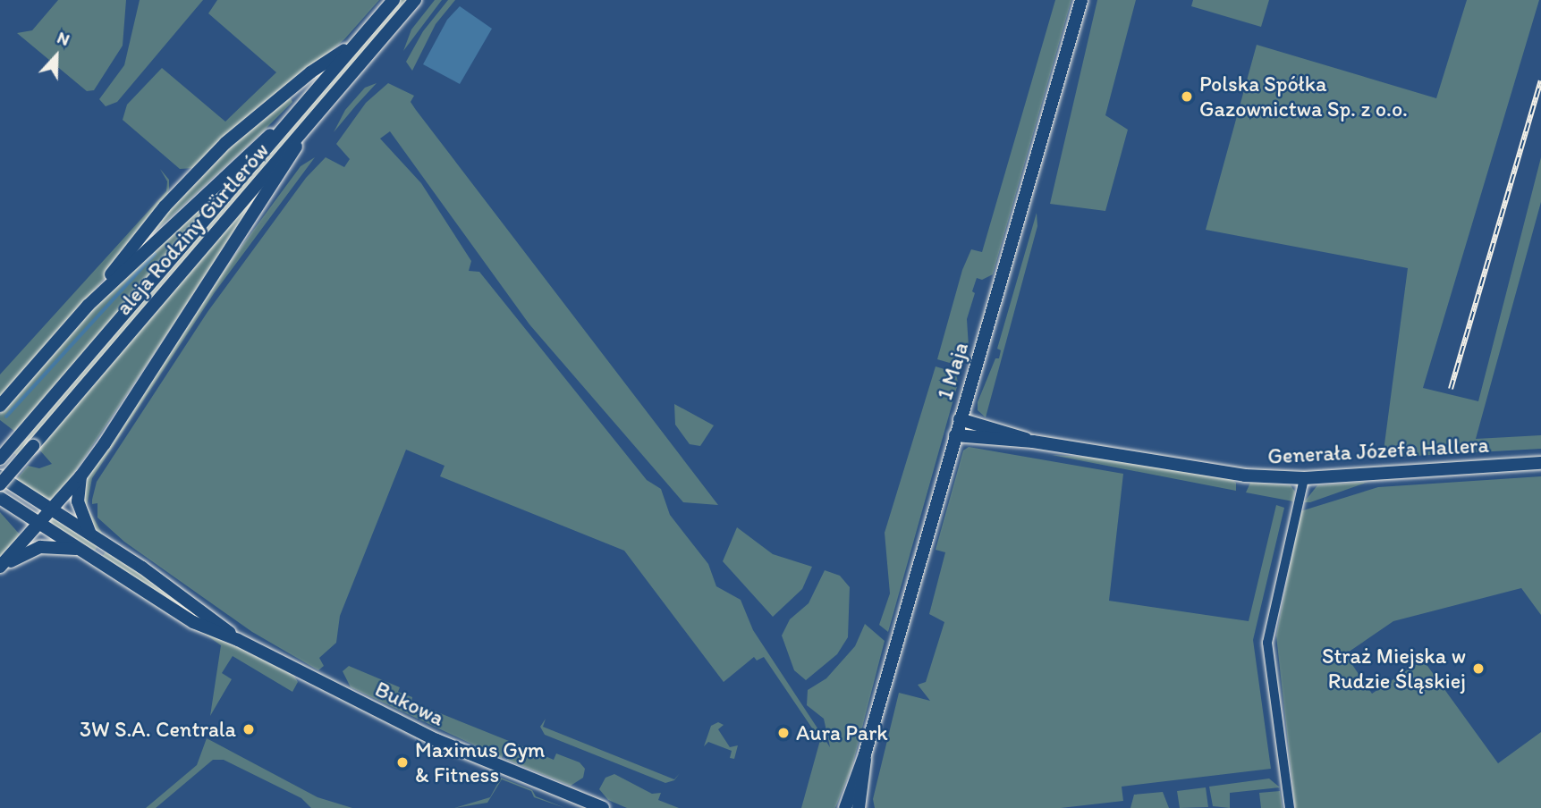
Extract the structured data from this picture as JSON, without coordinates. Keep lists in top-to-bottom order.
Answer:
{
  "streets": {
    "main road": [
      "aleja Rodziny Gürtlerów",
      "1 Maja",
      "Generała Józefa Hallera",
      "Bukowa"
    ]
  },
  "crossings": [
    ["1 Maja", "Generała Józefa Hallera"]
  ],
  "places": [
    "Polska Spółka Gazownictwa Sp. z o.o.",
    "Straż Miejska w Rudzie Śląskiej",
    "3W S.A. Centrala",
    "Aura Park",
    "Maximus Gym & Fitness"
  ],
  "north": "top"
}
